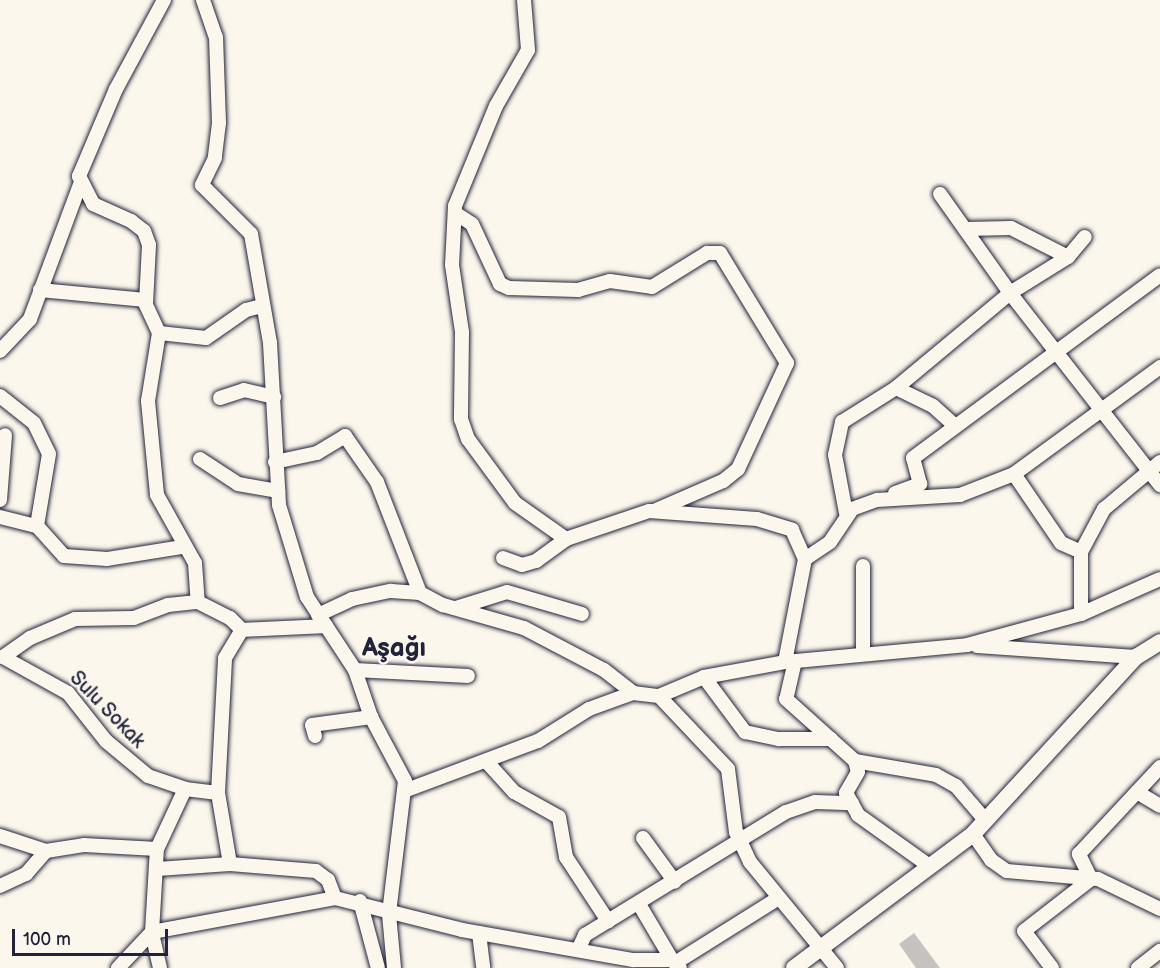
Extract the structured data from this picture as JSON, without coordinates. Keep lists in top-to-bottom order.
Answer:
{
  "streets": {
    "street": ["Sulu Sokak"]
  },
  "districts": ["Aşağı"],
  "scale_bar": "100 m"
}
